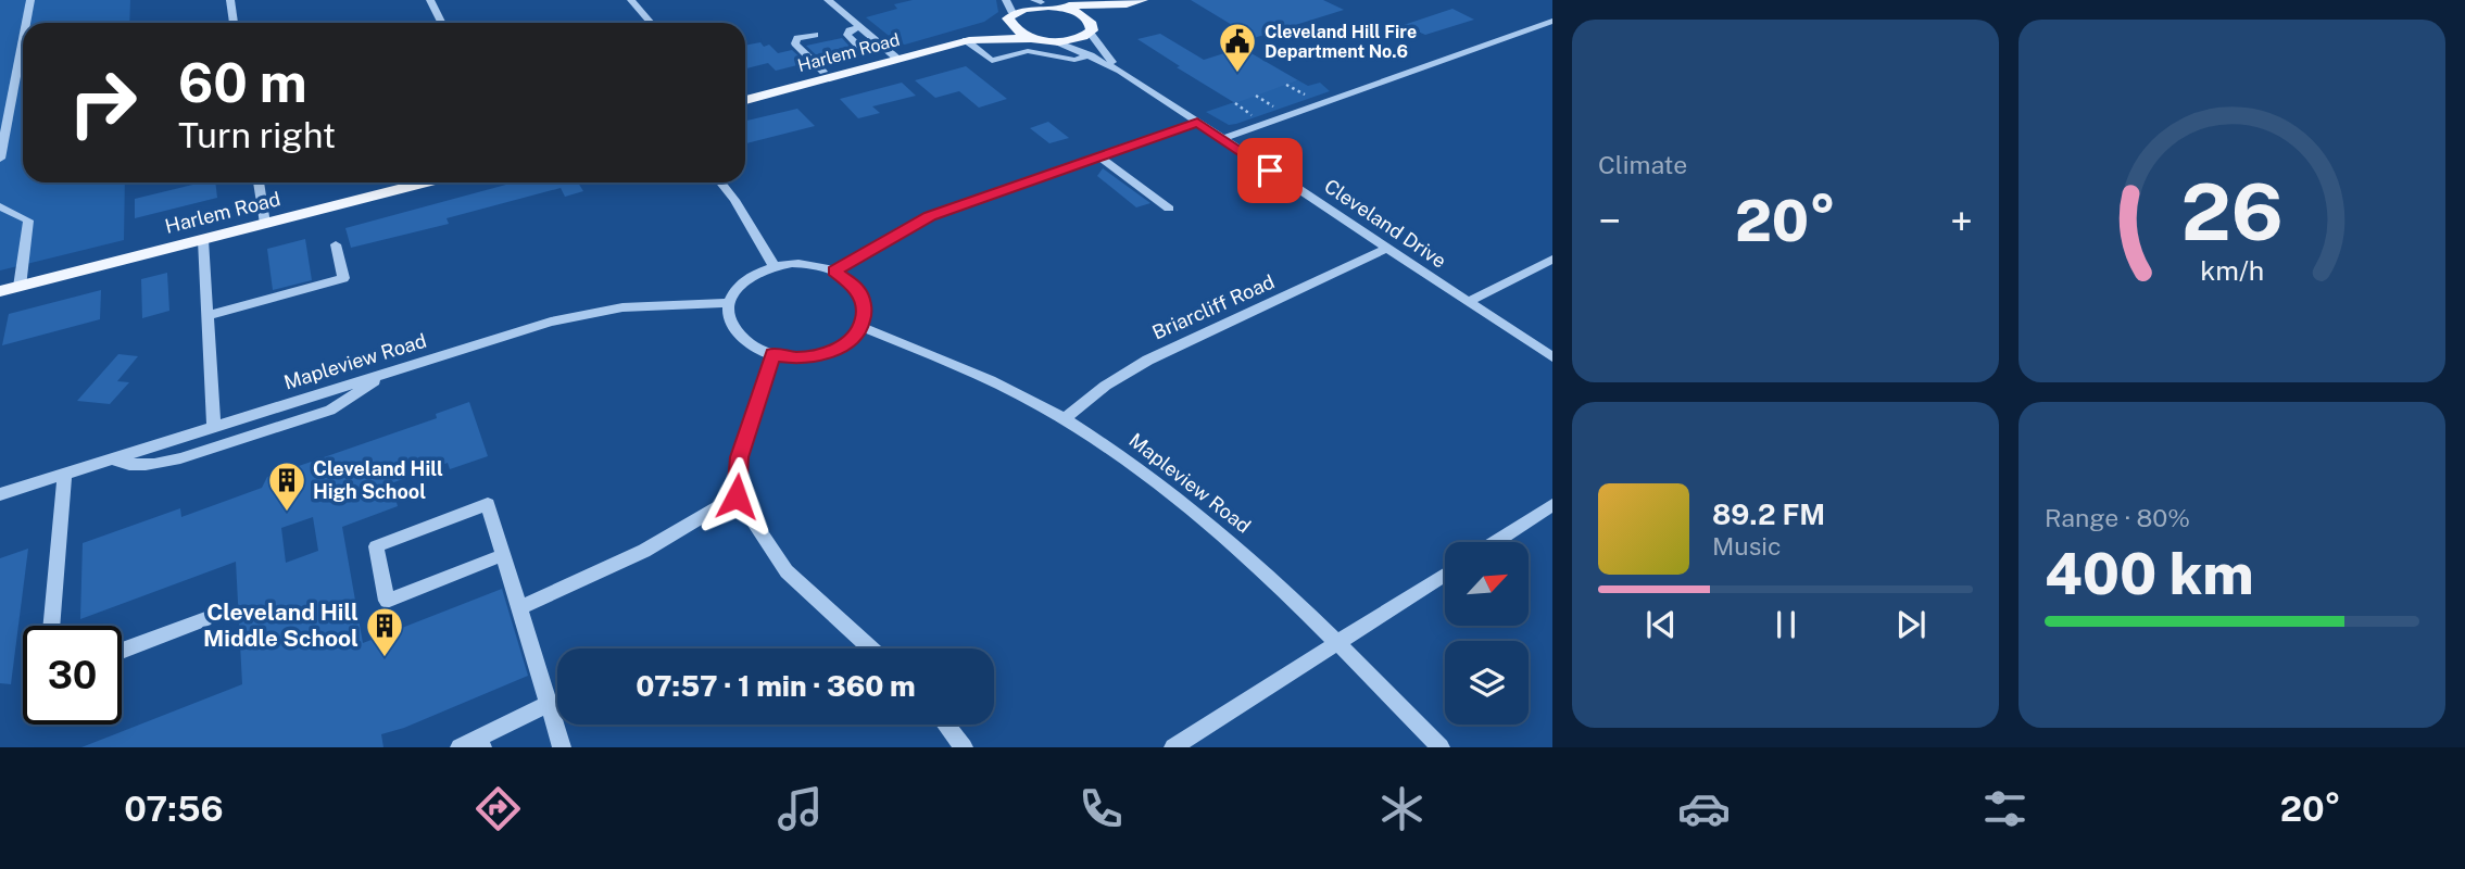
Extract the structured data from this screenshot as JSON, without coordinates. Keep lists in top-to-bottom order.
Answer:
{
  "streets": {
    "main road": ["Harlem Road"],
    "street": ["Cleveland Drive", "Briarcliff Road", "Mapleview Road"]
  },
  "crossings": [
    ["Harlem Road", "Cleveland Drive"],
    ["Cleveland Drive", "Briarcliff Road"],
    ["Briarcliff Road", "Mapleview Road"]
  ],
  "places": {
    "public building": ["Cleveland Hill Fire Department No.6"],
    "building": ["Cleveland Hill High School", "Cleveland Hill Middle School"]
  },
  "north": "top right",
  "page": {
    "tile": [
      "Climate",
      ["Range · 80%", "400 km"]
    ],
    "turn": ["60 m", "Turn right"],
    "heat": ["−", "20°", "+"],
    "song": ["89.2 FM", "Music"],
    "limit": "30",
    "trip": "07:57 · 1 min · 360 m",
    "tabs": ["07:56", "20°"],
    "gauge": ["26", "km/h"]
  }
}
